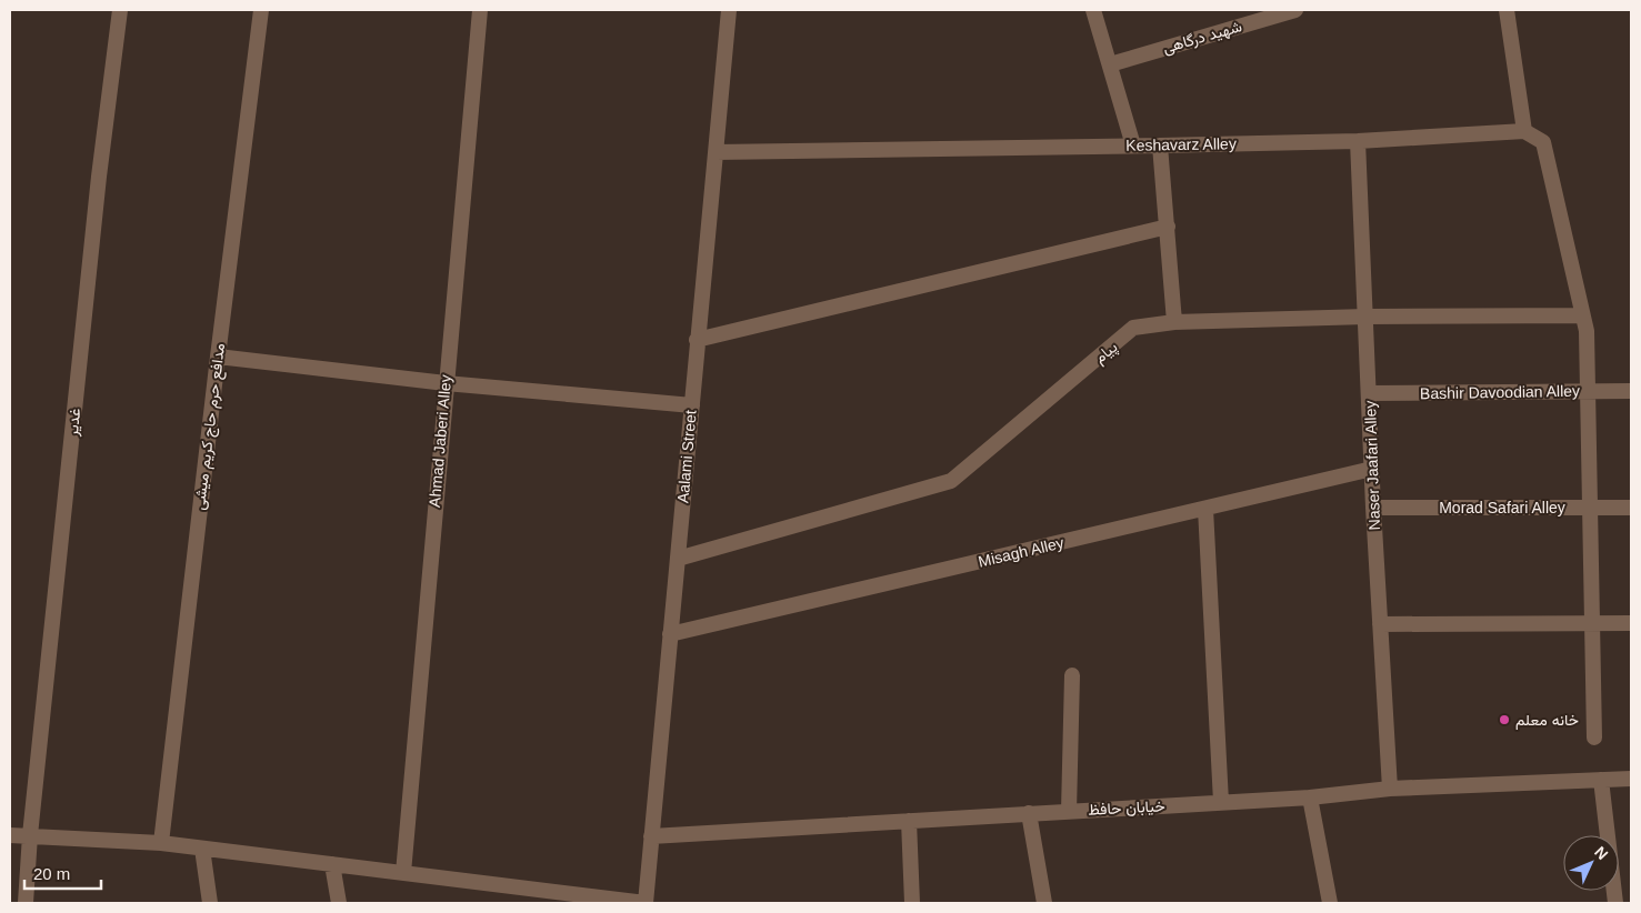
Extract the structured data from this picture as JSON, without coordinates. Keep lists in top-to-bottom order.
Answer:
{
  "streets": {
    "street": [
      "شهید درگاهی",
      "Keshavarz Alley",
      "پیام",
      "Bashir Davoodian Alley",
      "غدیر",
      "مدافع حرم حاج کریم میشی",
      "Ahmad Jaberi Alley",
      "Aalami Street",
      "Naser Jaafari Alley",
      "Morad Safari Alley",
      "Misagh Alley",
      "خیابان حافظ"
    ]
  },
  "crossings": [
    ["Keshavarz Alley", "Aalami Street"],
    ["Keshavarz Alley", "Naser Jaafari Alley"],
    ["پیام", "Aalami Street"],
    ["پیام", "Naser Jaafari Alley"],
    ["Bashir Davoodian Alley", "Naser Jaafari Alley"],
    ["Aalami Street", "Misagh Alley"],
    ["Aalami Street", "خیابان حافظ"],
    ["Naser Jaafari Alley", "Morad Safari Alley"],
    ["Naser Jaafari Alley", "Misagh Alley"],
    ["Naser Jaafari Alley", "خیابان حافظ"]
  ],
  "places": ["خانه معلم"],
  "scale_bar": "20 m",
  "north": "top right"
}
